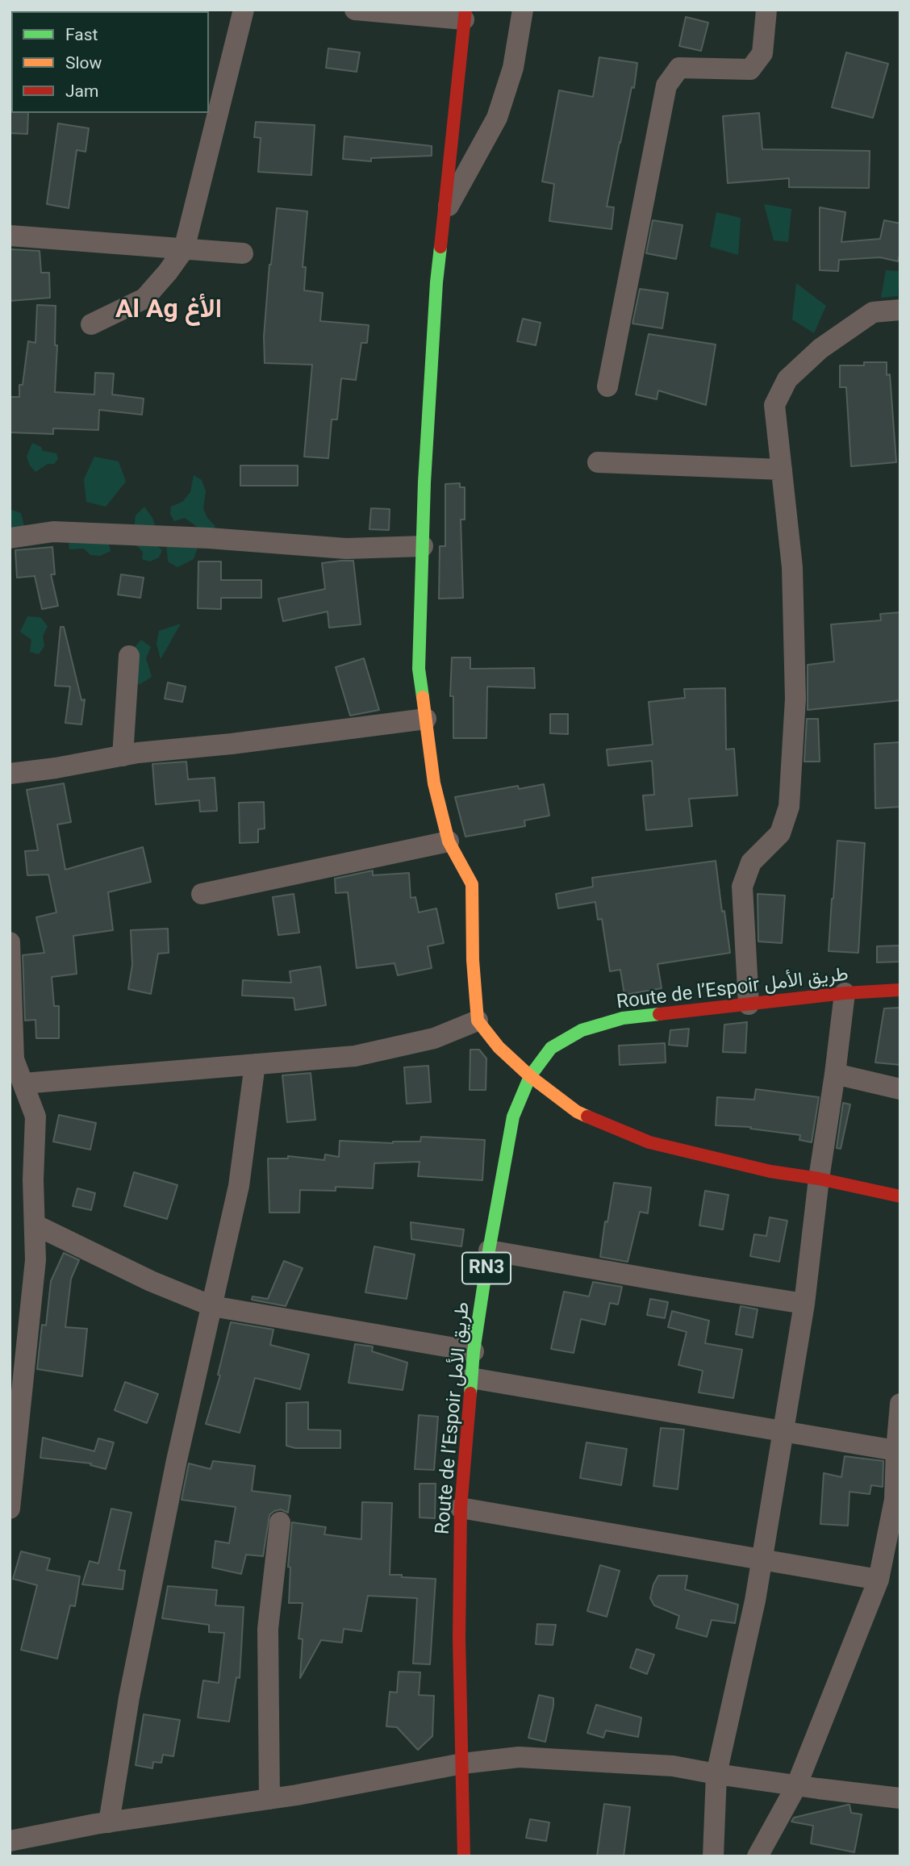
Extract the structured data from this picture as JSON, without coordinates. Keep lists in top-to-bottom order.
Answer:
{
  "streets": {
    "main road": ["Route de l’Espoir طريق الأمل", "RN3"]
  },
  "districts": ["Al Ag الأغ"],
  "legend": ["Fast", "Slow", "Jam"]
}
